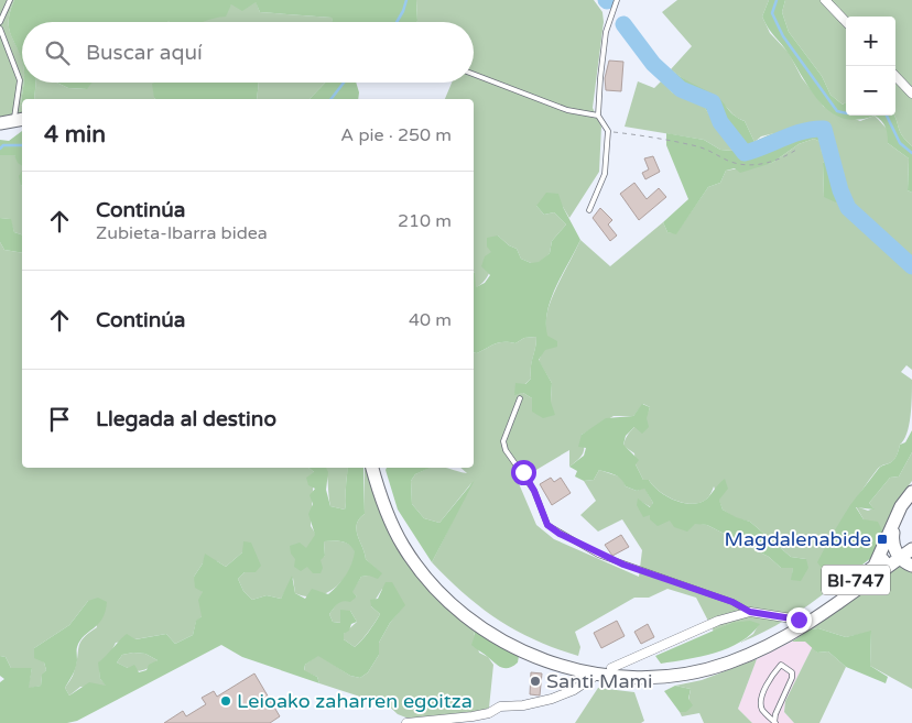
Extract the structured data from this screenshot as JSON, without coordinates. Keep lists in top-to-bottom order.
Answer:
{
  "streets": {
    "main road": ["BI-747"]
  },
  "places": {
    "transit": ["Magdalenabide"],
    "other": ["Santi Mami", "Leioako zaharren egoitza"]
  },
  "page": {
    "map_buttons": ["+", "−"],
    "search": "Buscar aquí",
    "heading": ["4 min", "A pie · 250 m"],
    "list": [
      ["Continúa", "Zubieta-Ibarra bidea", "210 m"],
      ["Continúa", "40 m"],
      "Llegada al destino"
    ]
  }
}
